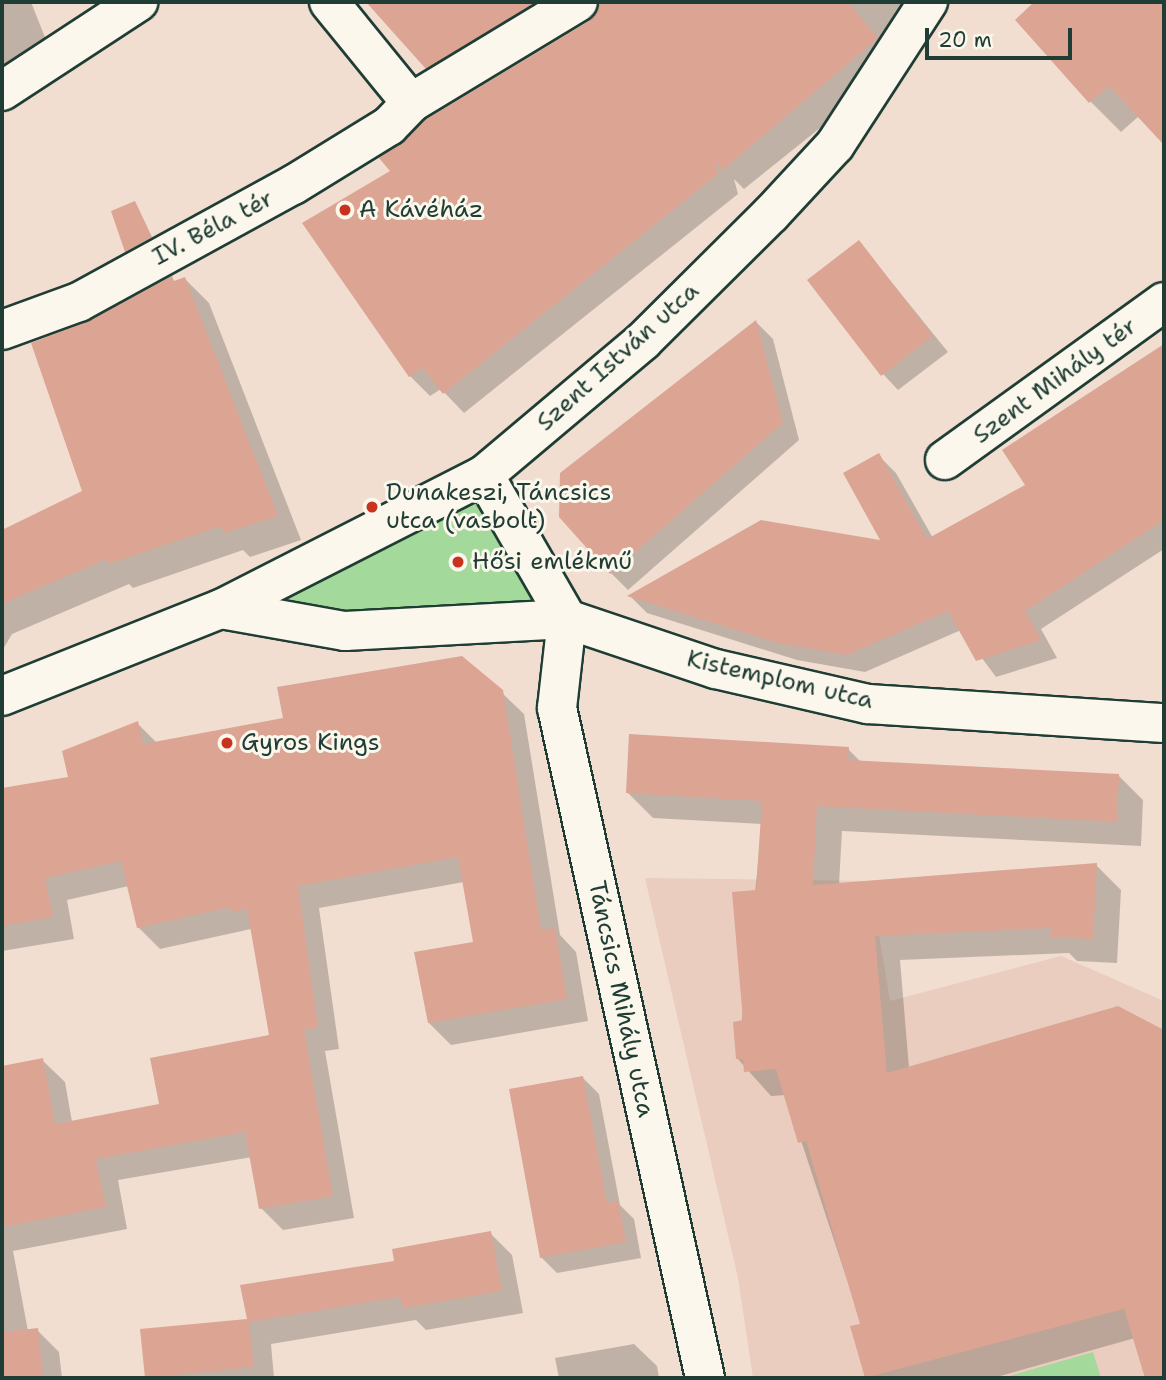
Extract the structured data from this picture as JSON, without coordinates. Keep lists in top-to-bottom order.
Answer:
{
  "streets": {
    "street": [
      "IV. Béla tér",
      "Szent István utca",
      "Szent Mihály tér",
      "Kistemplom utca",
      "Táncsics Mihály utca"
    ]
  },
  "crossings": [
    ["Kistemplom utca", "Táncsics Mihály utca"]
  ],
  "places": [
    "A Kávéház",
    "Dunakeszi, Táncsics utca (vasbolt)",
    "Hősi emlékmű",
    "Gyros Kings"
  ],
  "scale_bar": "20 m"
}
